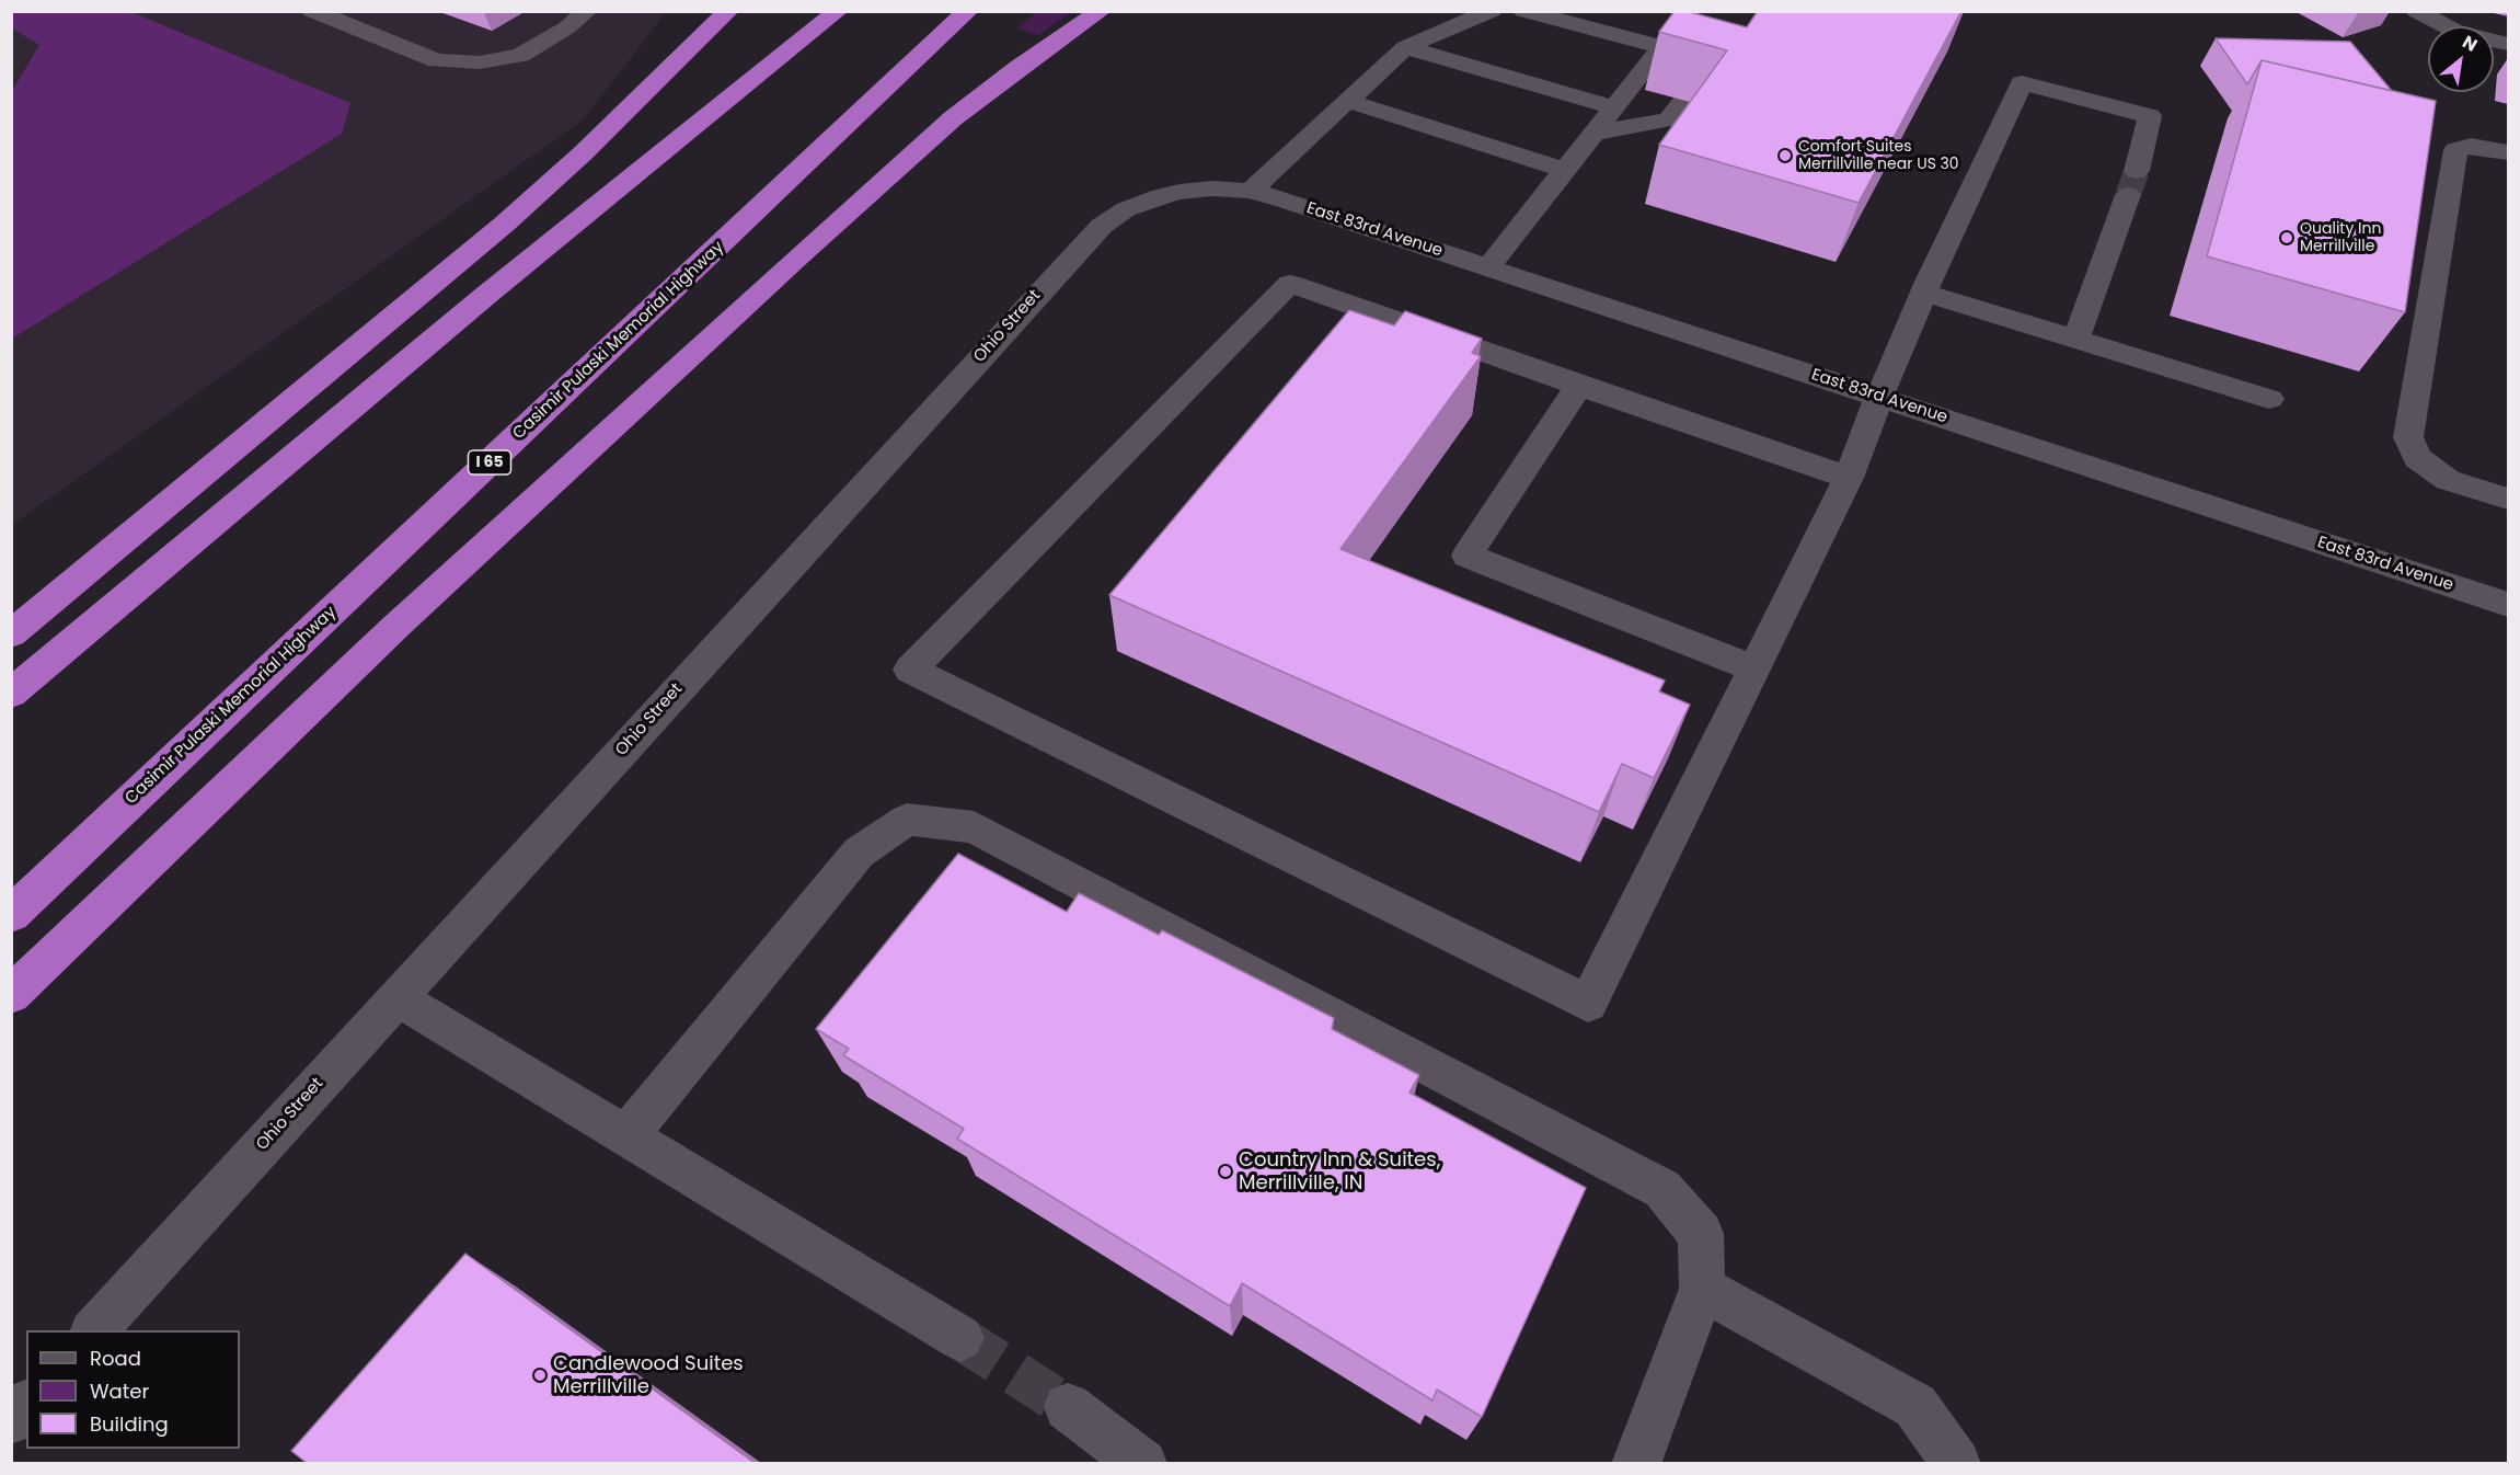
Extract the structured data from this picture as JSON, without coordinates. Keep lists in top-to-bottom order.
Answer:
{
  "streets": {
    "highway": ["Casimir Pulaski Memorial Highway", "I 65"],
    "street": ["East 83rd Avenue", "Ohio Street"]
  },
  "crossings": [
    ["East 83rd Avenue", "Ohio Street"]
  ],
  "places": [
    "Comfort Suites Merrillville near US 30",
    "Quality Inn Merrillville",
    "Country Inn & Suites, Merrillville, IN",
    "Candlewood Suites Merrillville"
  ],
  "legend": ["Road", "Water", "Building"],
  "north": "top right"
}
